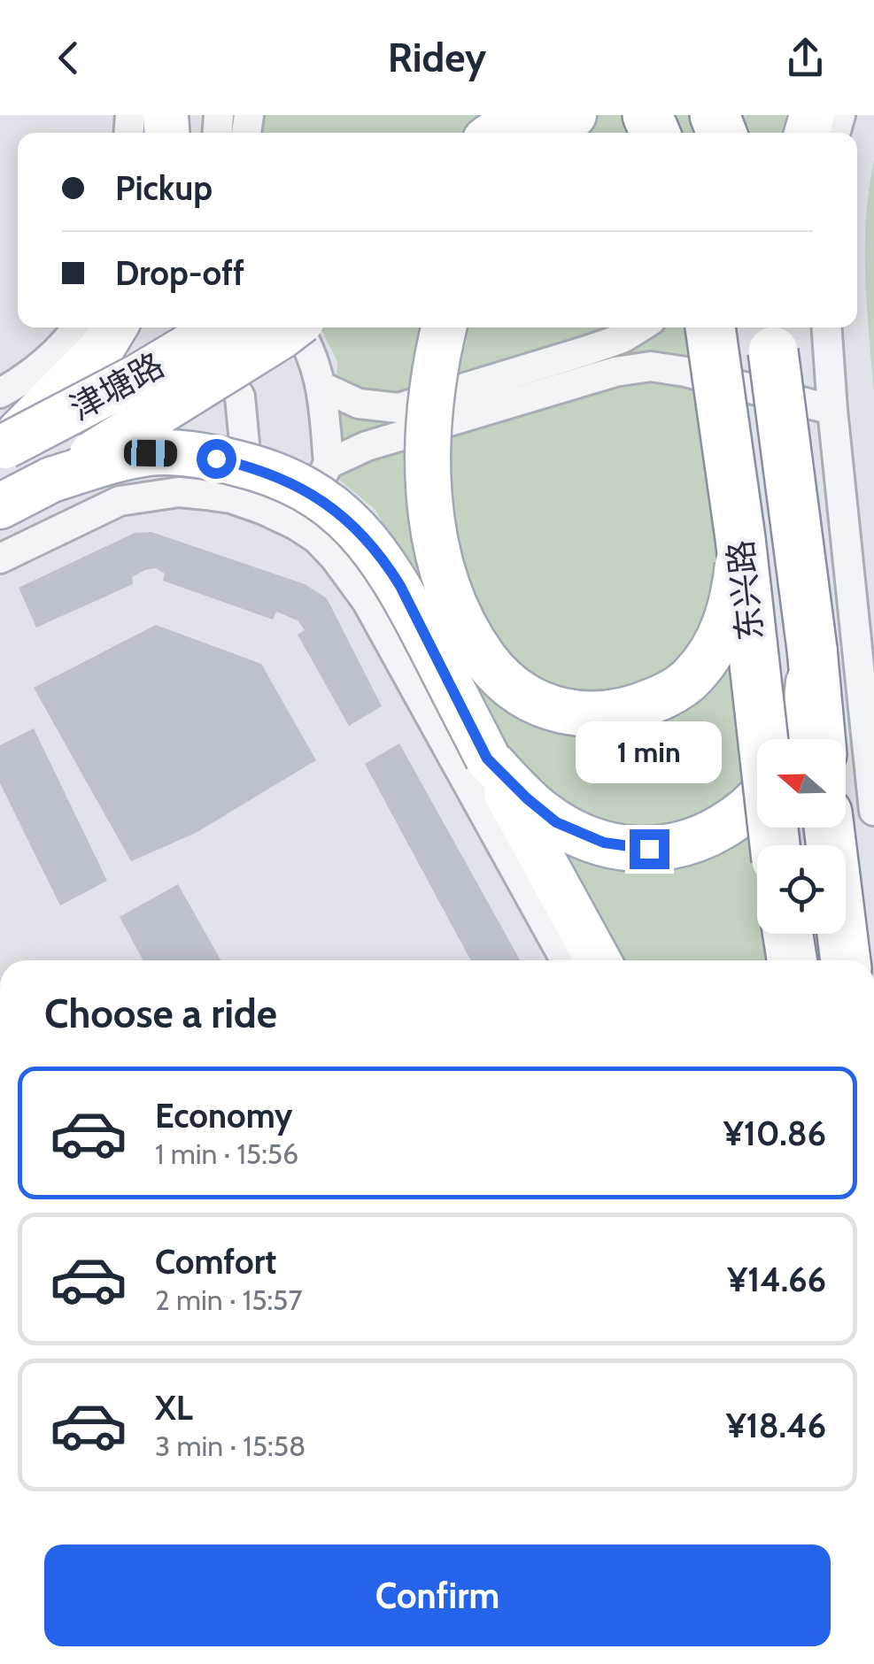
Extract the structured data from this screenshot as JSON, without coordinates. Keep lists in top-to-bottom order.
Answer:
{
  "streets": {
    "highway": ["东兴路"],
    "main road": ["津塘路"]
  },
  "north": "left",
  "page": {
    "header": "Ridey",
    "banner": ["Pickup", "Drop-off"],
    "bubble": "1 min",
    "heading": "Choose a ride",
    "list": [
      {
        "name": "Economy",
        "note": "1 min · 15:56",
        "value": "¥10.86"
      },
      {
        "name": "Comfort",
        "note": "2 min · 15:57",
        "value": "¥14.66"
      },
      {
        "name": "XL",
        "note": "3 min · 15:58",
        "value": "¥18.46"
      }
    ],
    "buttons": "Confirm"
  }
}
